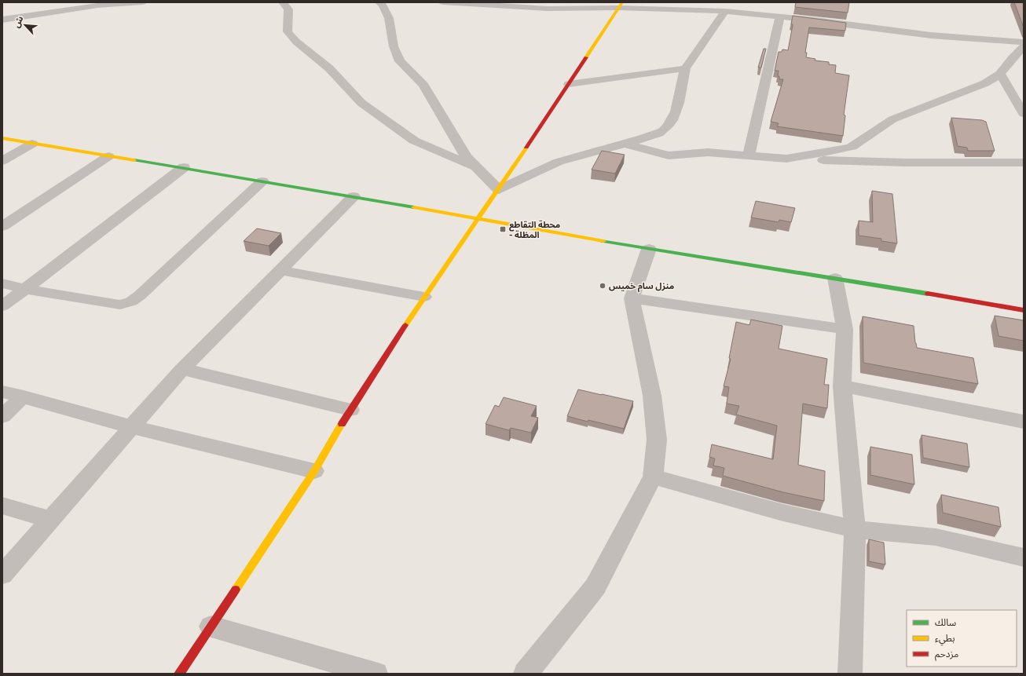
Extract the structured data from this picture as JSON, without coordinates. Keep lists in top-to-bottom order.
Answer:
{
  "places": {
    "transit": ["محطة التقاطع - المظلة"],
    "other": ["منزل سام خميس"]
  },
  "legend": ["سالك", "بطيء", "مزدحم"],
  "north": "top left"
}
